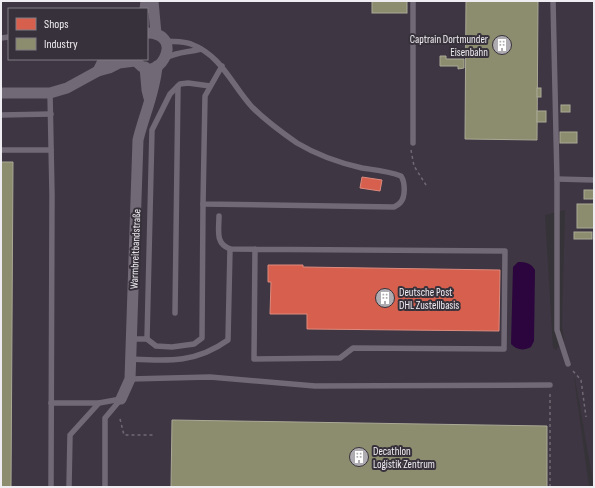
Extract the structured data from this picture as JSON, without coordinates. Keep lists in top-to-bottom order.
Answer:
{
  "streets": {
    "street": ["Warmbreitbandstraße"]
  },
  "places": {
    "building": ["Captrain Dortmunder Eisenbahn", "Deutsche Post DHL Zustellbasis", "Decathlon Logistik Zentrum"]
  },
  "legend": ["Shops", "Industry"]
}
